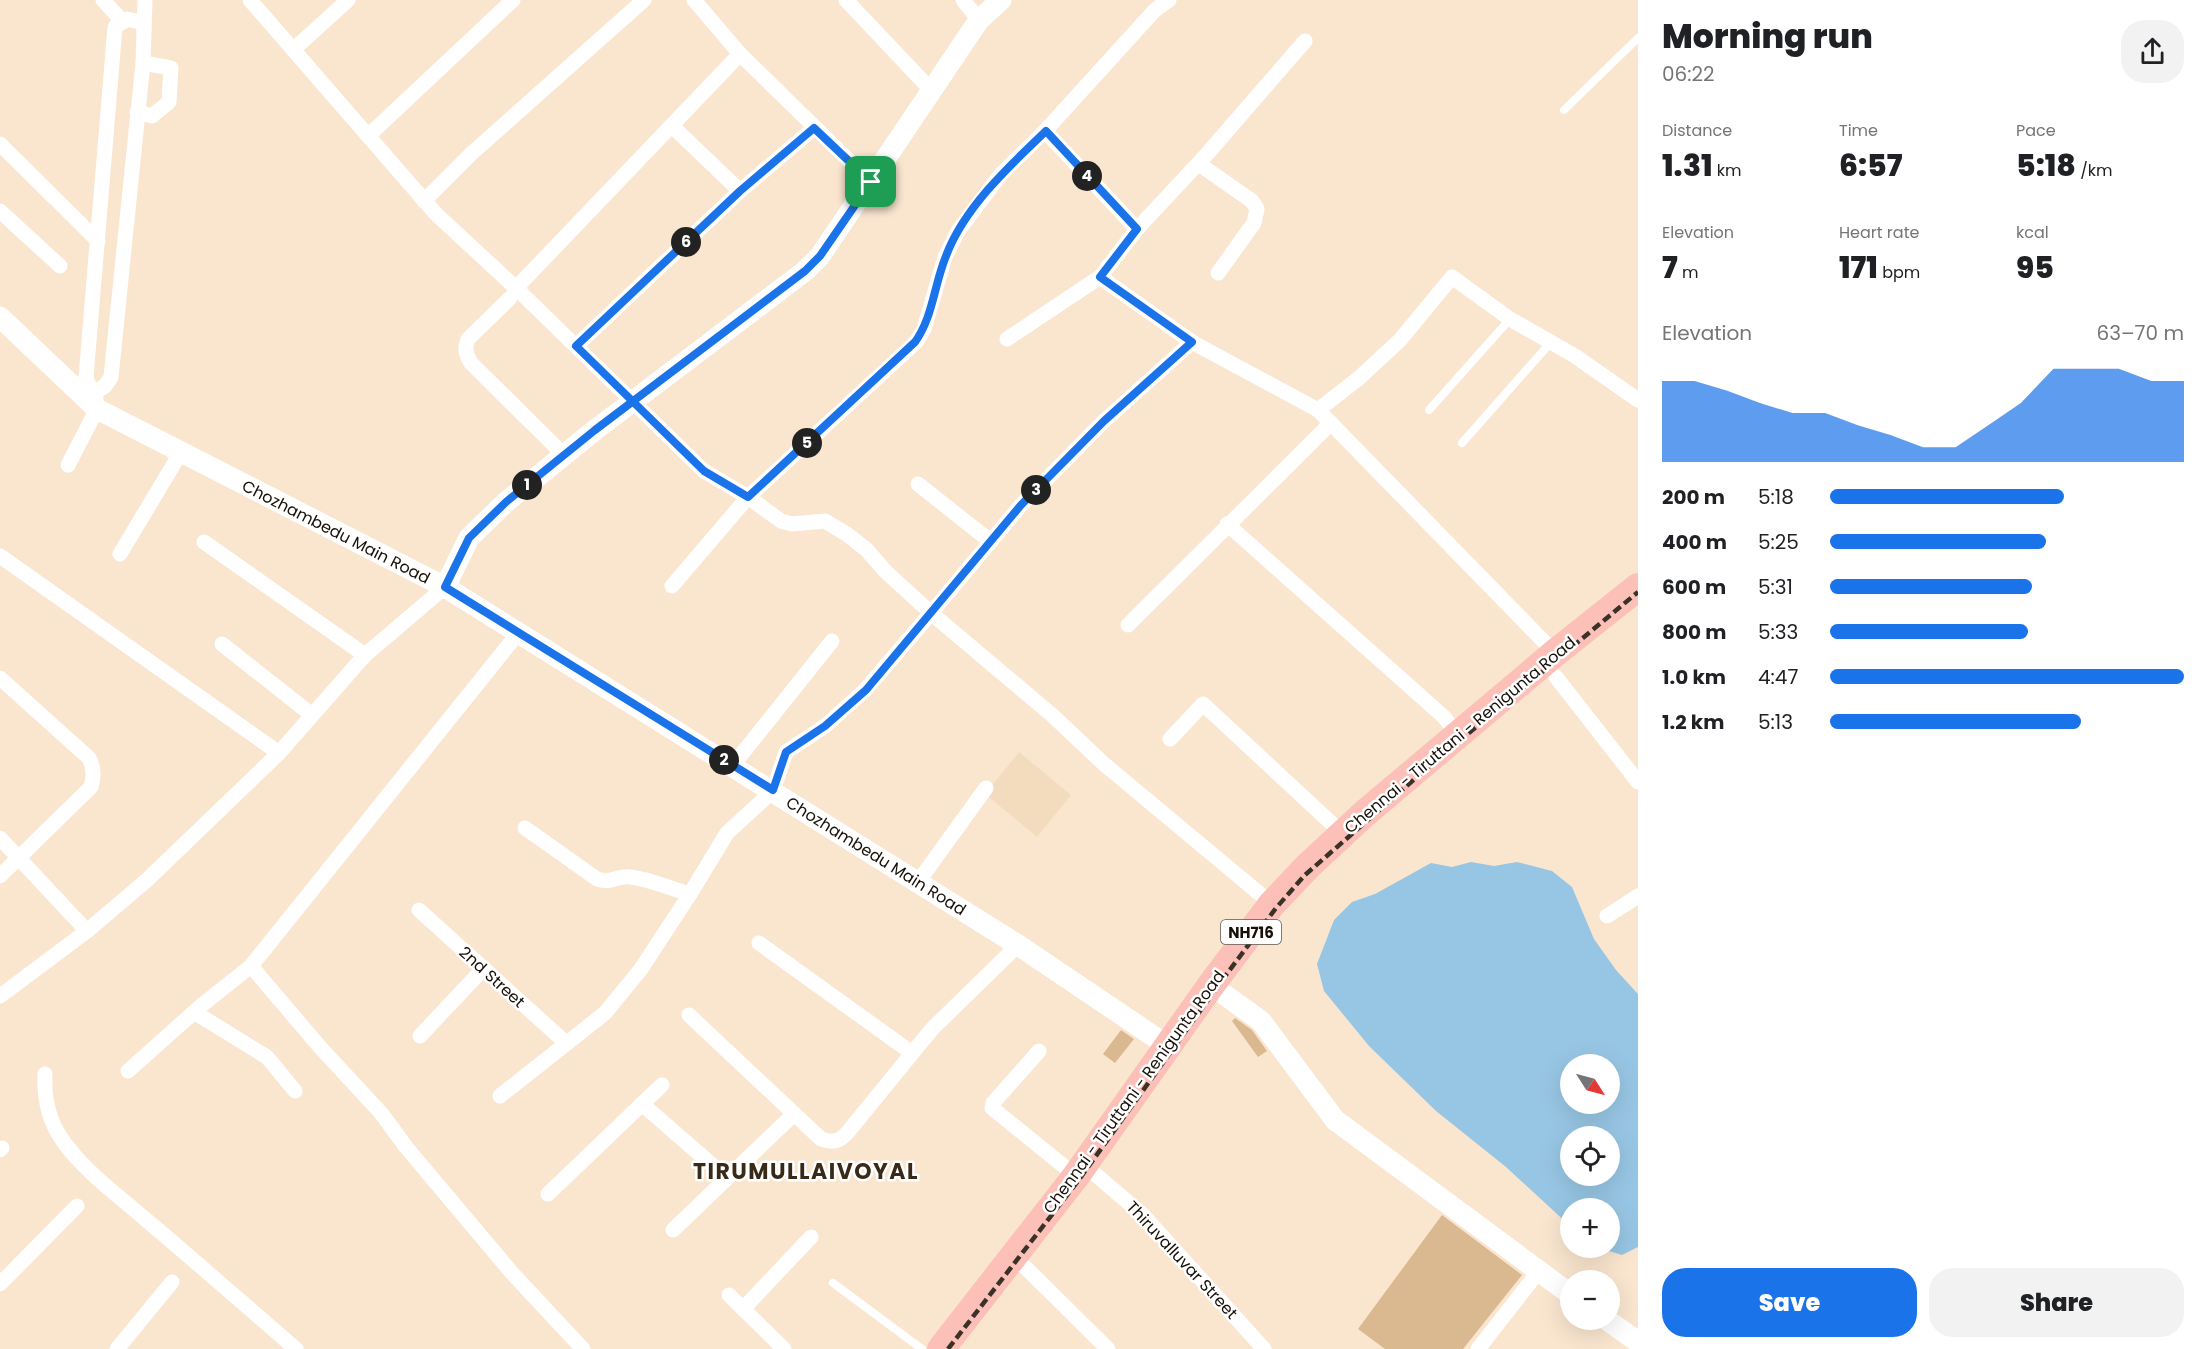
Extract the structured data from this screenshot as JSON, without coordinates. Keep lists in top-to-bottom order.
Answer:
{
  "streets": {
    "highway": ["Chennai - Tiruttani - Renigunta Road", "NH716"],
    "street": ["Chozhambedu Main Road", "2nd Street", "Thiruvalluvar Street"]
  },
  "crossings": [
    ["Chozhambedu Main Road", "Chennai - Tiruttani - Renigunta Road"],
    ["Chennai - Tiruttani - Renigunta Road", "Thiruvalluvar Street"]
  ],
  "districts": ["TIRUMULLAIVOYAL"],
  "north": "bottom right",
  "page": {
    "heading": ["Morning run", "06:22"],
    "stats": [
      ["Distance", "1.31 km"],
      ["Time", "6:57"],
      ["Pace", "5:18 /km"],
      ["Elevation", "7 m"],
      ["Heart rate", "171 bpm"],
      ["kcal", "95"]
    ],
    "pins": [
      "4",
      "6",
      "5",
      "1",
      "3",
      "2"
    ],
    "chart": ["Elevation", "63–70 m"],
    "list": [
      {
        "name": "200 m",
        "note": "5:18"
      },
      {
        "name": "400 m",
        "note": "5:25"
      },
      {
        "name": "600 m",
        "note": "5:31"
      },
      {
        "name": "800 m",
        "note": "5:33"
      },
      {
        "name": "1.0 km",
        "note": "4:47"
      },
      {
        "name": "1.2 km",
        "note": "5:13"
      }
    ],
    "map_buttons": ["+", "−"],
    "buttons": ["Save", "Share"]
  }
}
